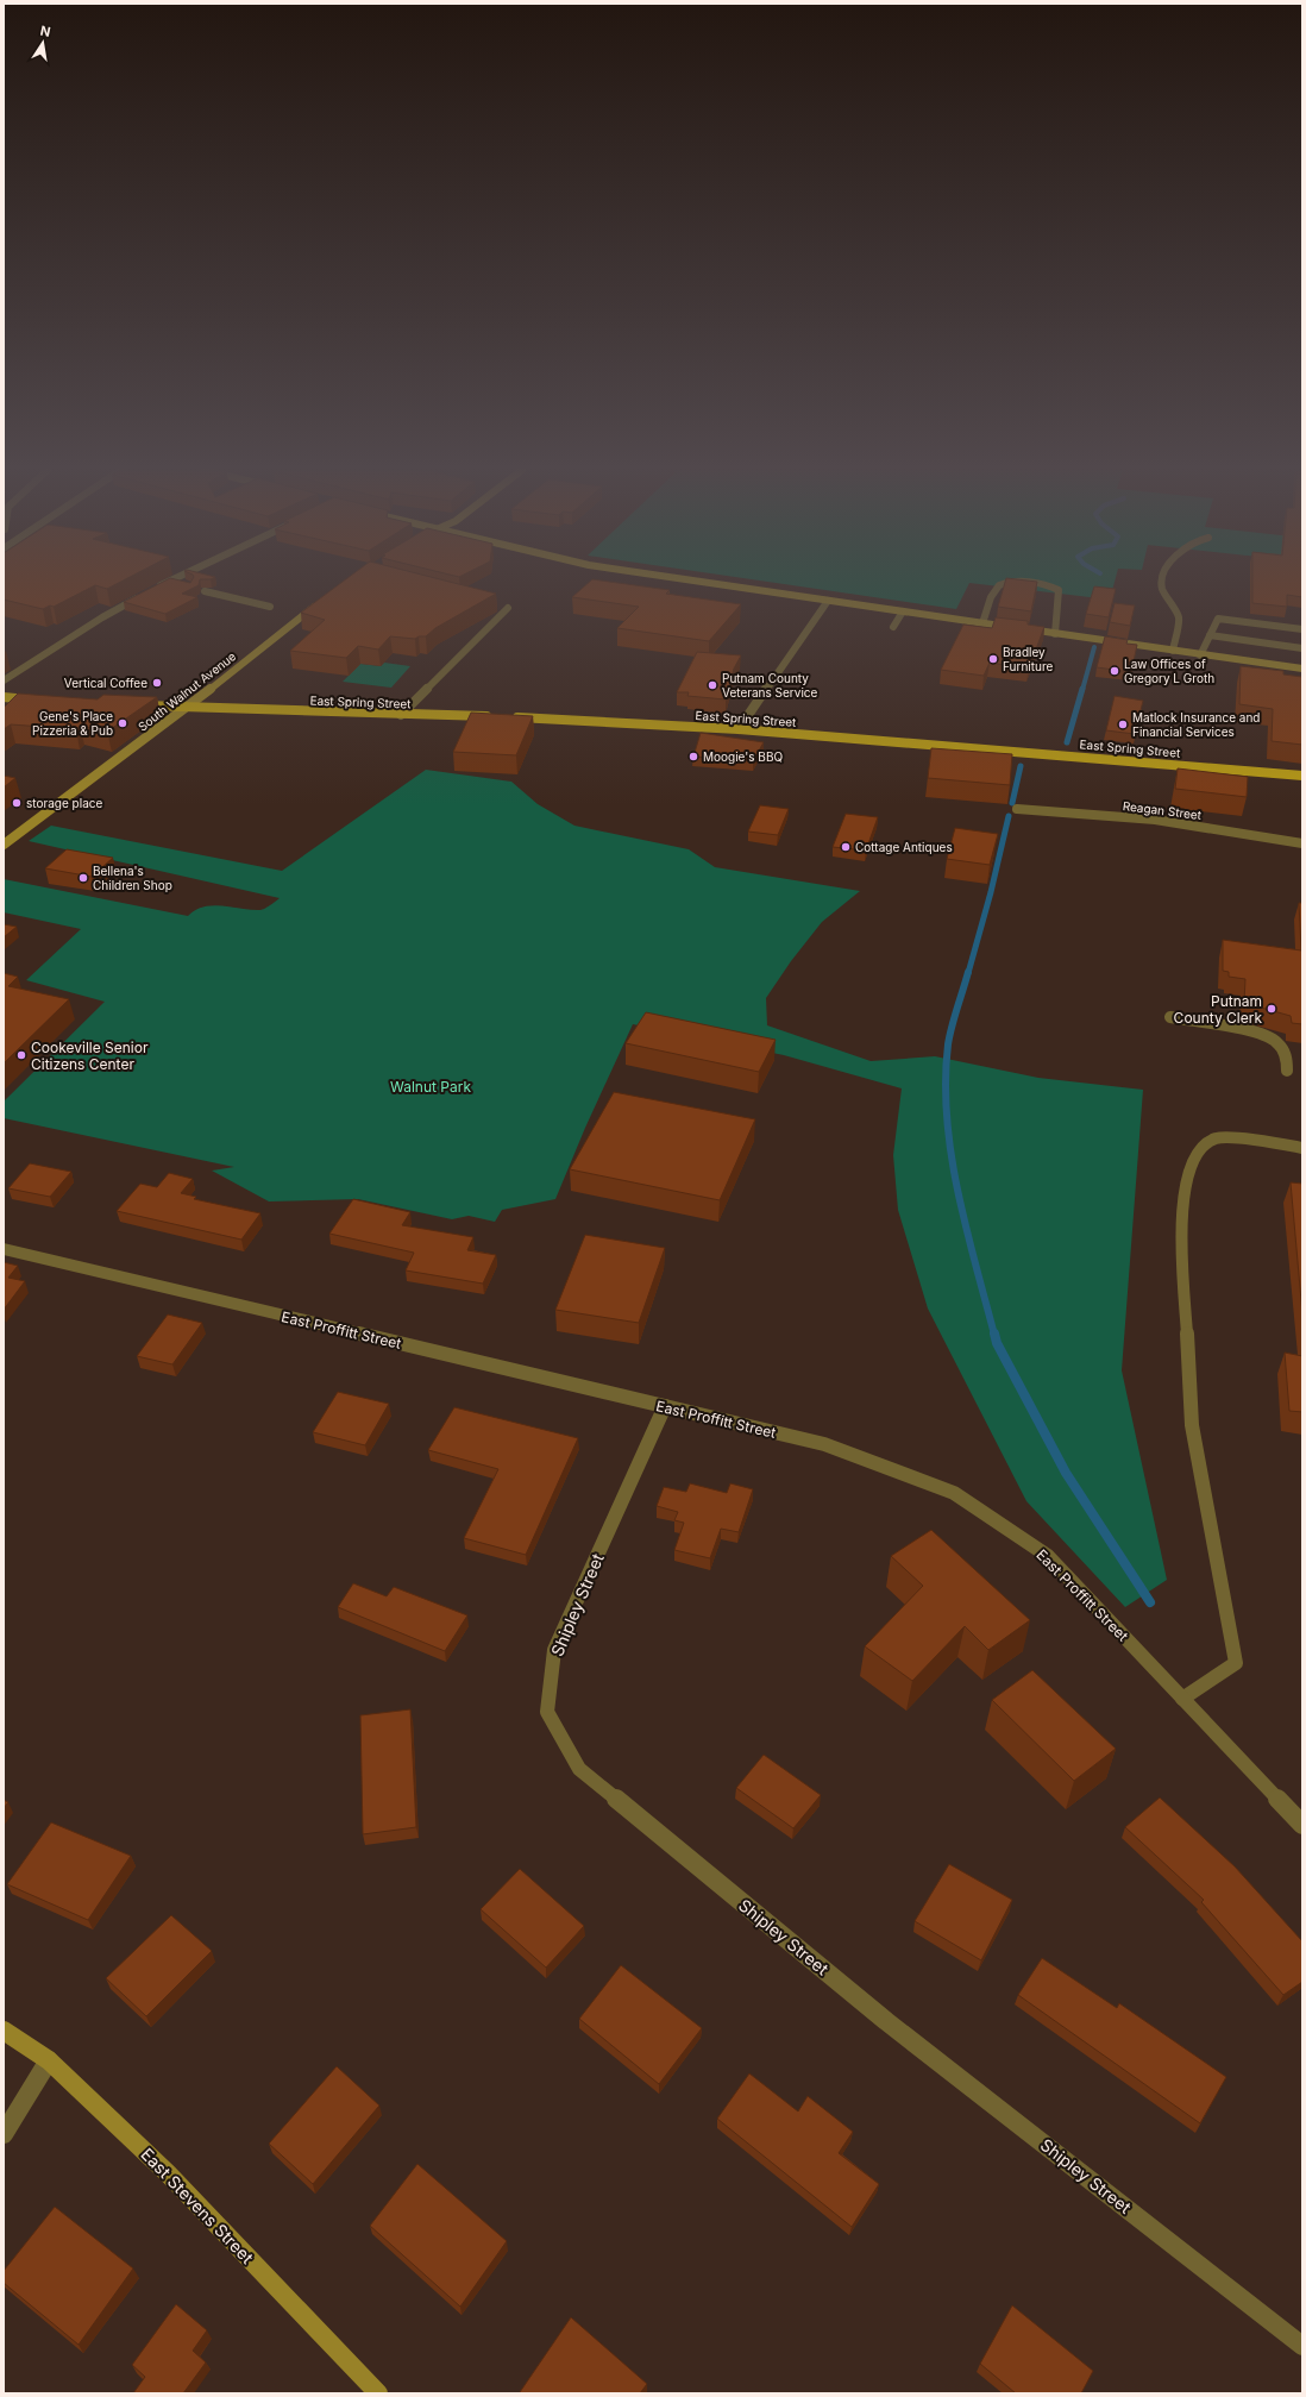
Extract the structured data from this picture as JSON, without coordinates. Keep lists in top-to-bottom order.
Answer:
{
  "streets": {
    "main road": ["East Spring Street"],
    "street": [
      "South Walnut Avenue",
      "Reagan Street",
      "East Proffitt Street",
      "Shipley Street",
      "East Stevens Street"
    ]
  },
  "crossings": [
    ["South Walnut Avenue", "East Spring Street"],
    ["East Proffitt Street", "Shipley Street"]
  ],
  "parks": ["Walnut Park"],
  "places": [
    "Bradley Furniture",
    "Law Offices of Gregory L Groth",
    "Vertical Coffee",
    "Putnam County Veterans Service",
    "Gene's Place Pizzeria & Pub",
    "Matlock Insurance and Financial Services",
    "Moogie's BBQ",
    "storage place",
    "Cottage Antiques",
    "Bellena's Children Shop",
    "Putnam County Clerk",
    "Cookeville Senior Citizens Center"
  ],
  "north": "top"
}
